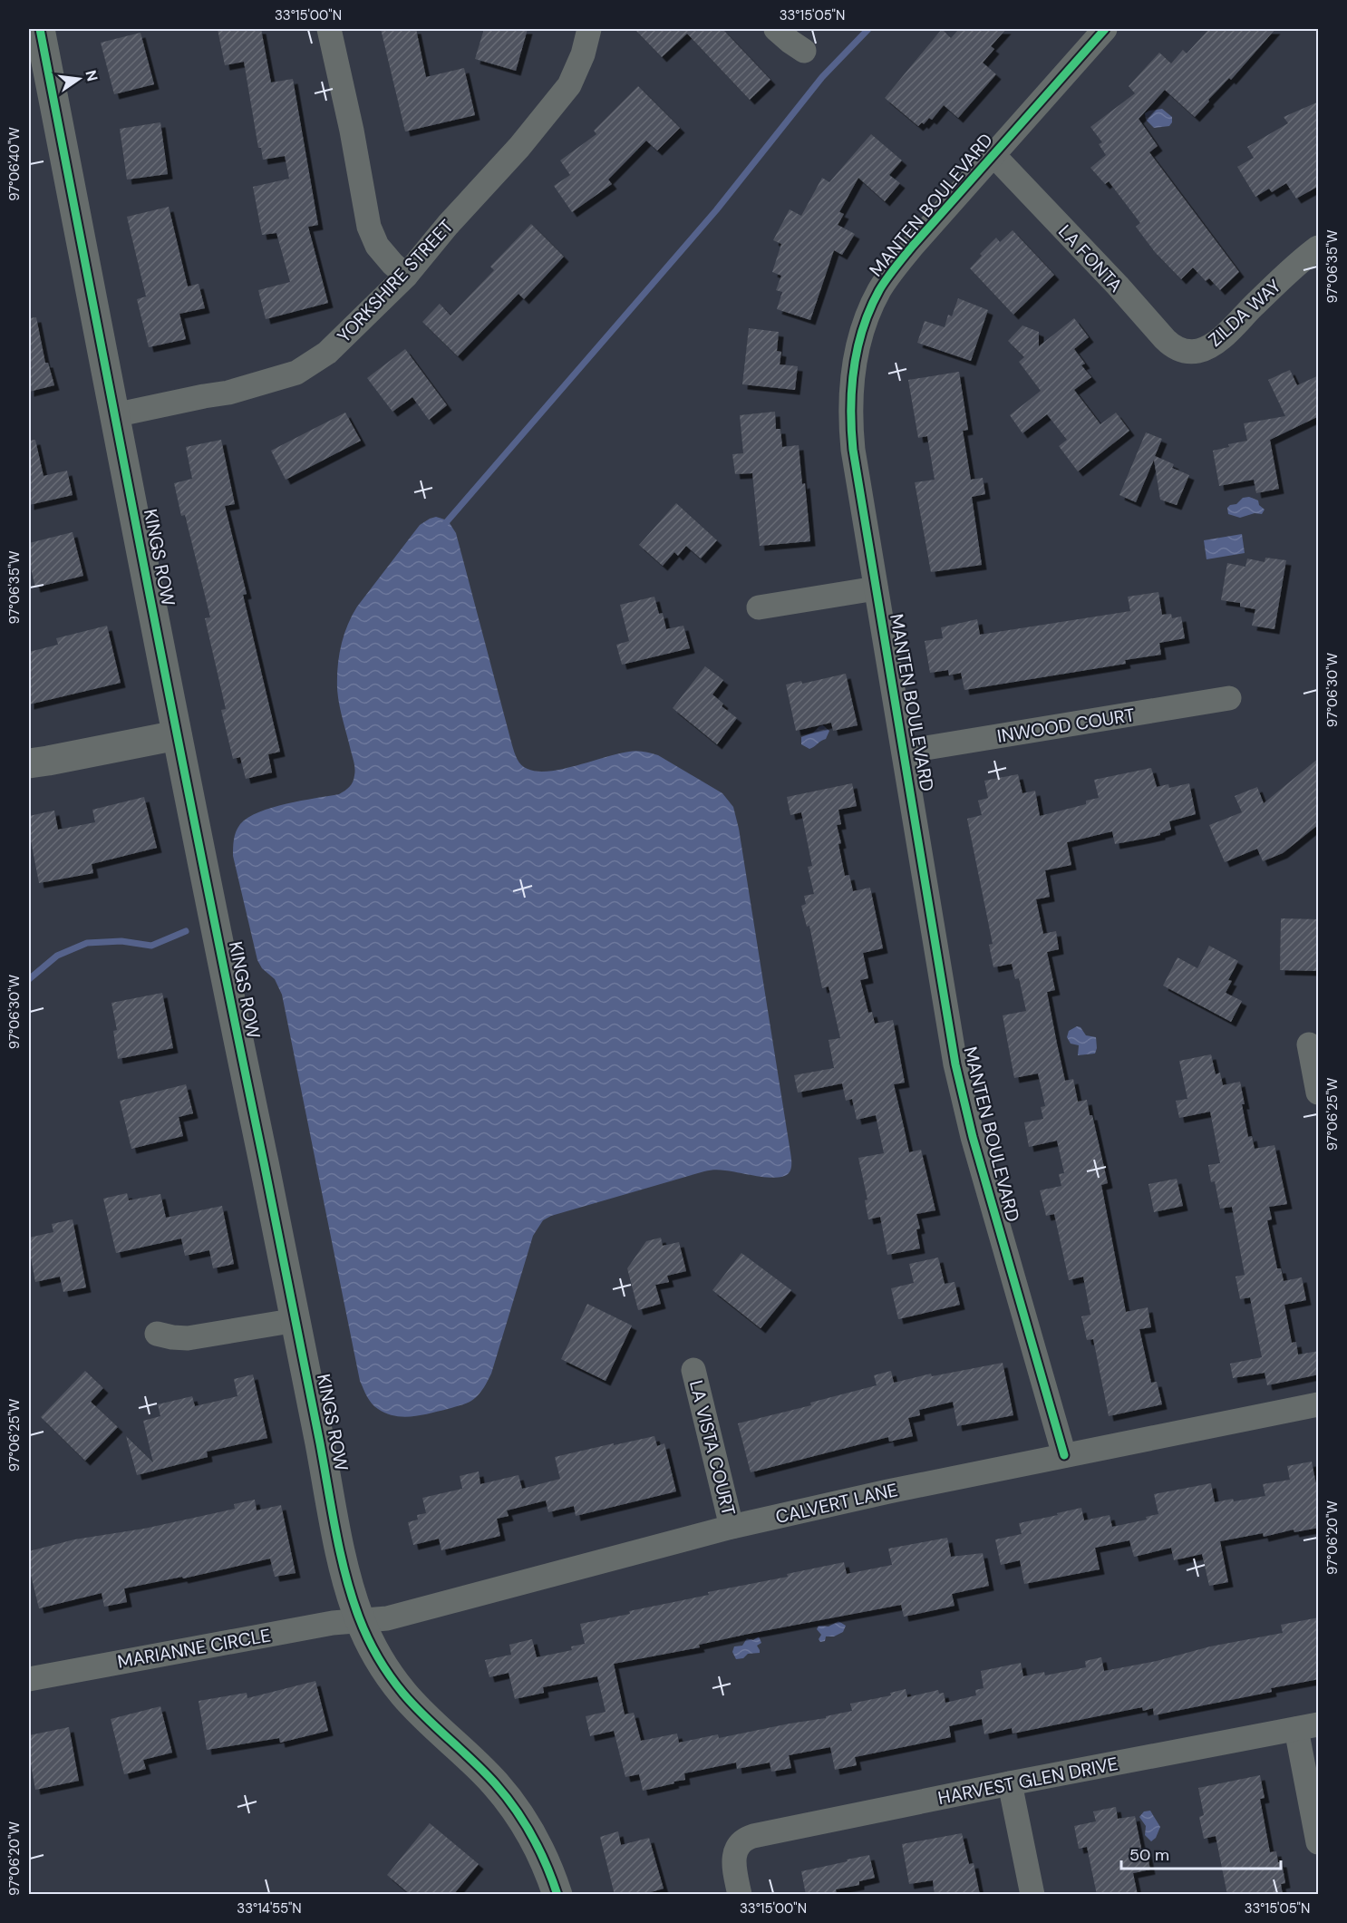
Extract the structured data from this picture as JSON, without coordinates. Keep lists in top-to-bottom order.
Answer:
{
  "streets": {
    "street": [
      "MANTEN BOULEVARD",
      "LA FONTA",
      "YORKSHIRE STREET",
      "ZILDA WAY",
      "KINGS ROW",
      "INWOOD COURT",
      "LA VISTA COURT",
      "CALVERT LANE",
      "MARIANNE CIRCLE",
      "HARVEST GLEN DRIVE"
    ]
  },
  "crossings": [
    ["MANTEN BOULEVARD", "LA FONTA"],
    ["MANTEN BOULEVARD", "INWOOD COURT"],
    ["MANTEN BOULEVARD", "CALVERT LANE"],
    ["LA FONTA", "ZILDA WAY"],
    ["YORKSHIRE STREET", "KINGS ROW"],
    ["KINGS ROW", "CALVERT LANE"],
    ["KINGS ROW", "MARIANNE CIRCLE"],
    ["LA VISTA COURT", "CALVERT LANE"],
    ["CALVERT LANE", "MARIANNE CIRCLE"]
  ],
  "scale_bar": "50 m",
  "north": "right",
  "coordinates": [
    "33°15'00\"N",
    "33°15'05\"N",
    "97°06'40\"W",
    "97°06'35\"W",
    "97°06'30\"W",
    "97°06'25\"W",
    "97°06'20\"W",
    "33°14'55\"N"
  ]
}
